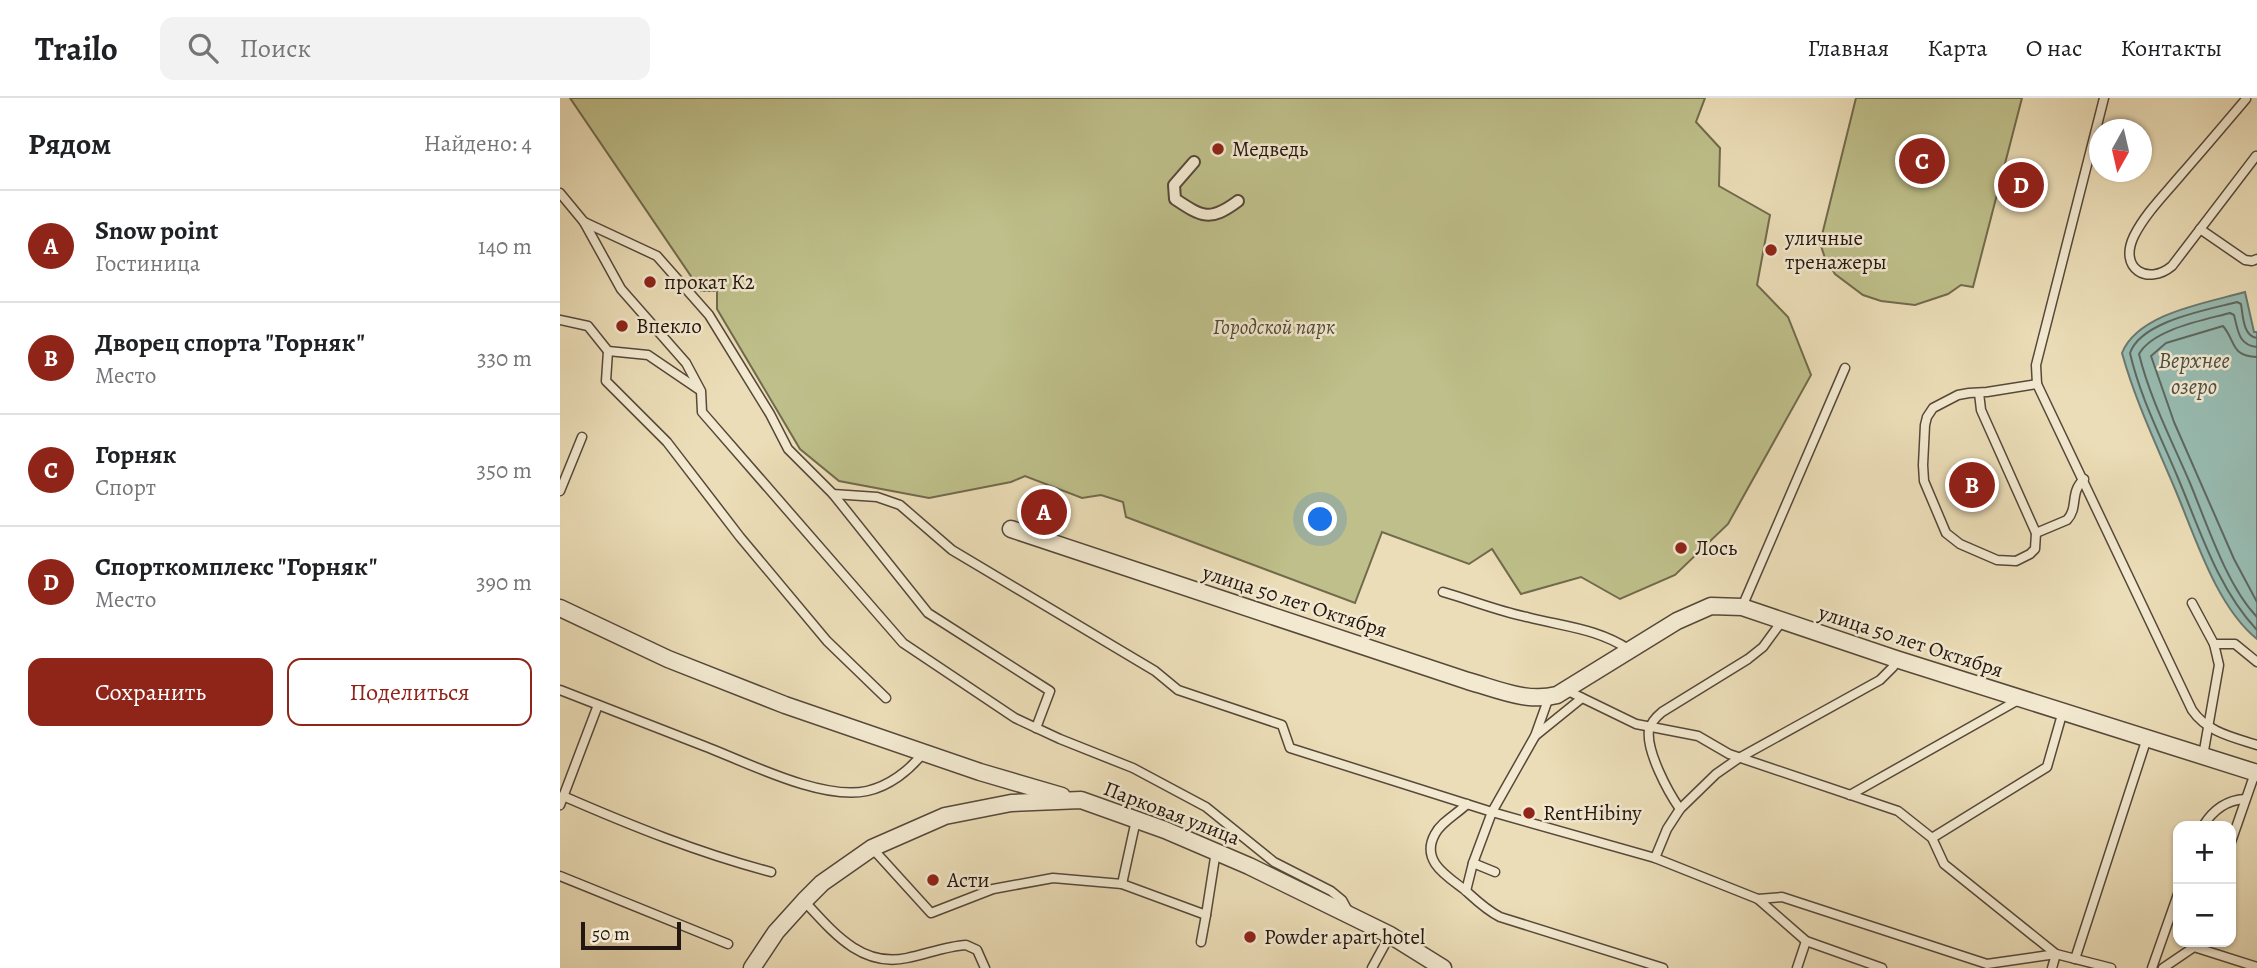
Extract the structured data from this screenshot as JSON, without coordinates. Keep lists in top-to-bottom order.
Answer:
{
  "streets": {
    "street": ["улица 50 лет Октября", "Парковая улица"]
  },
  "water": ["Верхнее озеро"],
  "parks": ["Городской парк"],
  "places": [
    "Медведь",
    "уличные тренажеры",
    "прокат К2",
    "Впекло",
    "Лось",
    "RentHibiny",
    "Асти",
    "Powder apart hotel"
  ],
  "scale_bar": "50 m",
  "north": "bottom",
  "page": {
    "header": "Trailo",
    "search": "Поиск",
    "nav": [
      "Главная",
      "Карта",
      "О нас",
      "Контакты"
    ],
    "heading": ["Рядом", "Найдено: 4"],
    "pins": [
      "C",
      "D",
      "B",
      "A"
    ],
    "list": [
      {
        "mark": "A",
        "name": "Snow point",
        "note": "Гостиница",
        "value": "140 m"
      },
      {
        "mark": "B",
        "name": "Дворец спорта \"Горняк\"",
        "note": "Место",
        "value": "330 m"
      },
      {
        "mark": "C",
        "name": "Горняк",
        "note": "Спорт",
        "value": "350 m"
      },
      {
        "mark": "D",
        "name": "Спорткомплекс \"Горняк\"",
        "note": "Место",
        "value": "390 m"
      }
    ],
    "buttons": ["Сохранить", "Поделиться"],
    "map_buttons": ["+", "−"],
    "scale": "50 m"
  }
}
